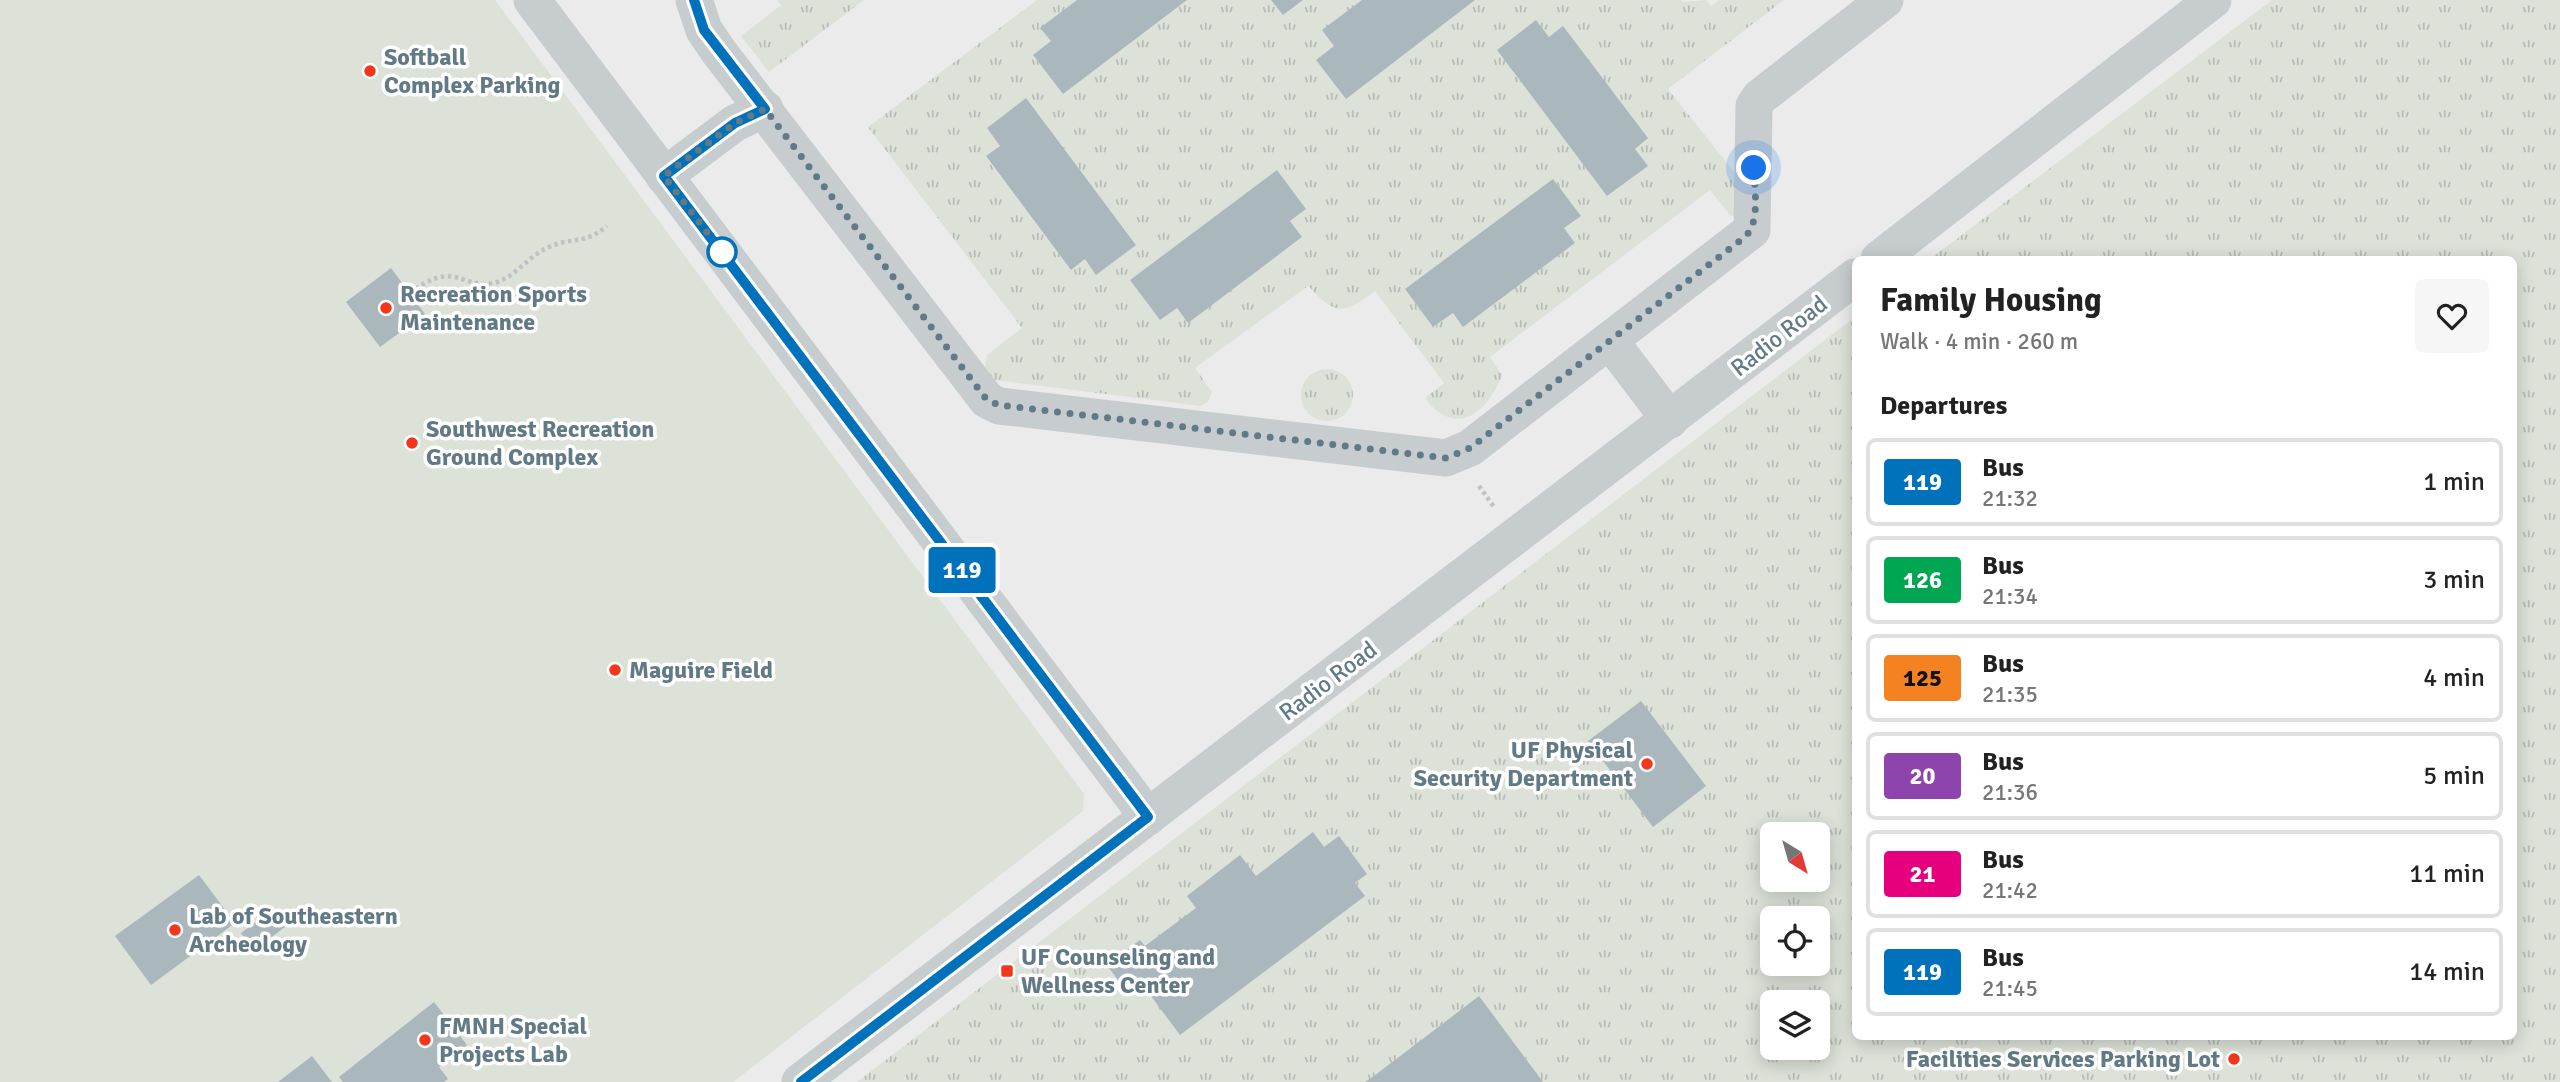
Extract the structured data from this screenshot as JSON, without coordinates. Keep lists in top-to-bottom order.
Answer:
{
  "streets": {
    "street": ["Radio Road"]
  },
  "places": {
    "other": [
      "Softball Complex Parking",
      "Recreation Sports Maintenance",
      "Southwest Recreation Ground Complex",
      "Maguire Field",
      "UF Physical Security Department",
      "Lab of Southeastern Archeology",
      "FMNH Special Projects Lab",
      "Facilities Services Parking Lot"
    ],
    "transit": ["UF Counseling and Wellness Center"]
  },
  "lines": ["bus line 119"],
  "north": "bottom right",
  "page": {
    "on_map": "119",
    "heading": [
      ["Family Housing", "Walk · 4 min · 260 m"],
      "Departures"
    ],
    "list": [
      {
        "mark": "119",
        "name": "Bus",
        "note": "21:32",
        "value": "1 min"
      },
      {
        "mark": "126",
        "name": "Bus",
        "note": "21:34",
        "value": "3 min"
      },
      {
        "mark": "125",
        "name": "Bus",
        "note": "21:35",
        "value": "4 min"
      },
      {
        "mark": "20",
        "name": "Bus",
        "note": "21:36",
        "value": "5 min"
      },
      {
        "mark": "21",
        "name": "Bus",
        "note": "21:42",
        "value": "11 min"
      },
      {
        "mark": "119",
        "name": "Bus",
        "note": "21:45",
        "value": "14 min"
      }
    ]
  }
}
